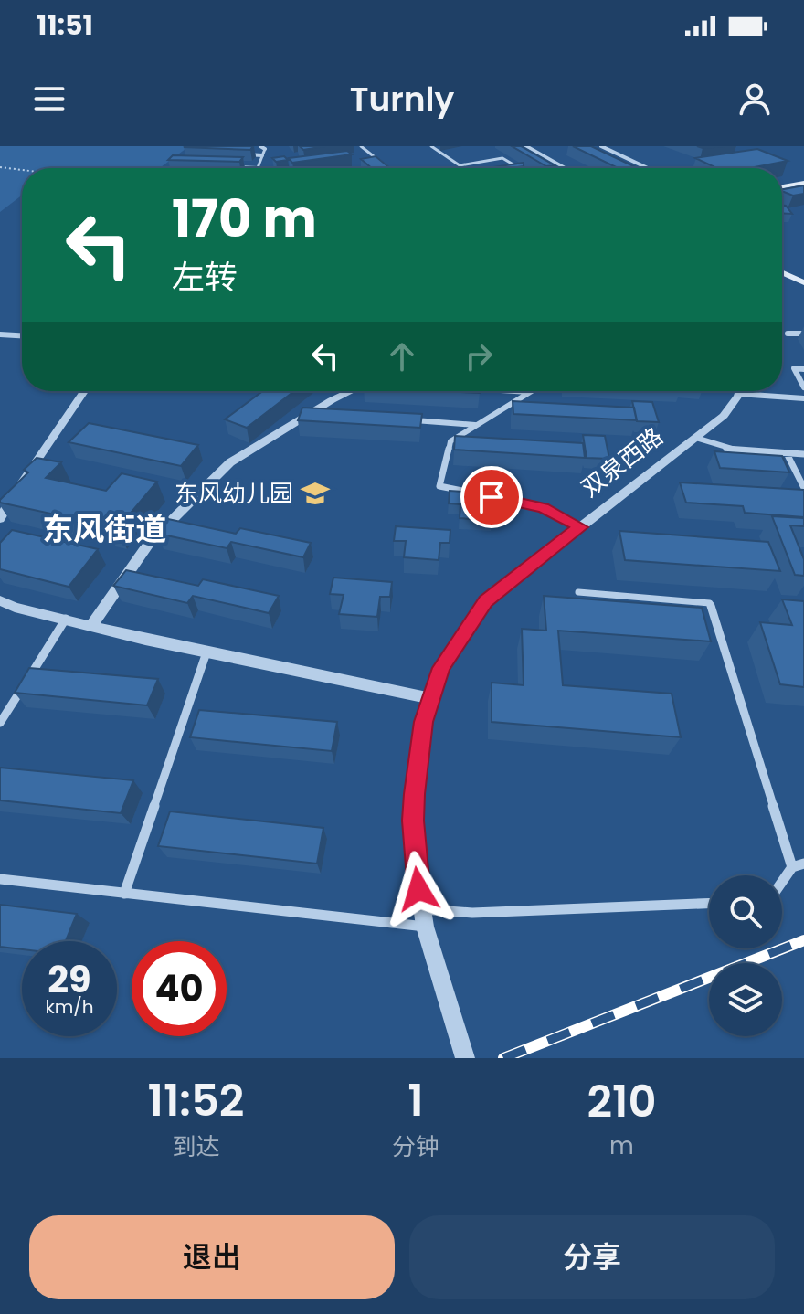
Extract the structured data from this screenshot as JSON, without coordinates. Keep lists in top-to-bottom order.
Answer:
{
  "streets": {
    "street": ["双泉西路"]
  },
  "districts": ["东风街道"],
  "places": {
    "school or university": ["东风幼儿园"]
  },
  "page": {
    "status": "11:51",
    "header": "Turnly",
    "turn": ["170 m", "左转"],
    "speed": "29 km/h",
    "limit": "40",
    "eta": [
      "11:52",
      "到达",
      "1",
      "分钟",
      "210",
      "m"
    ],
    "buttons": ["退出", "分享"]
  }
}
